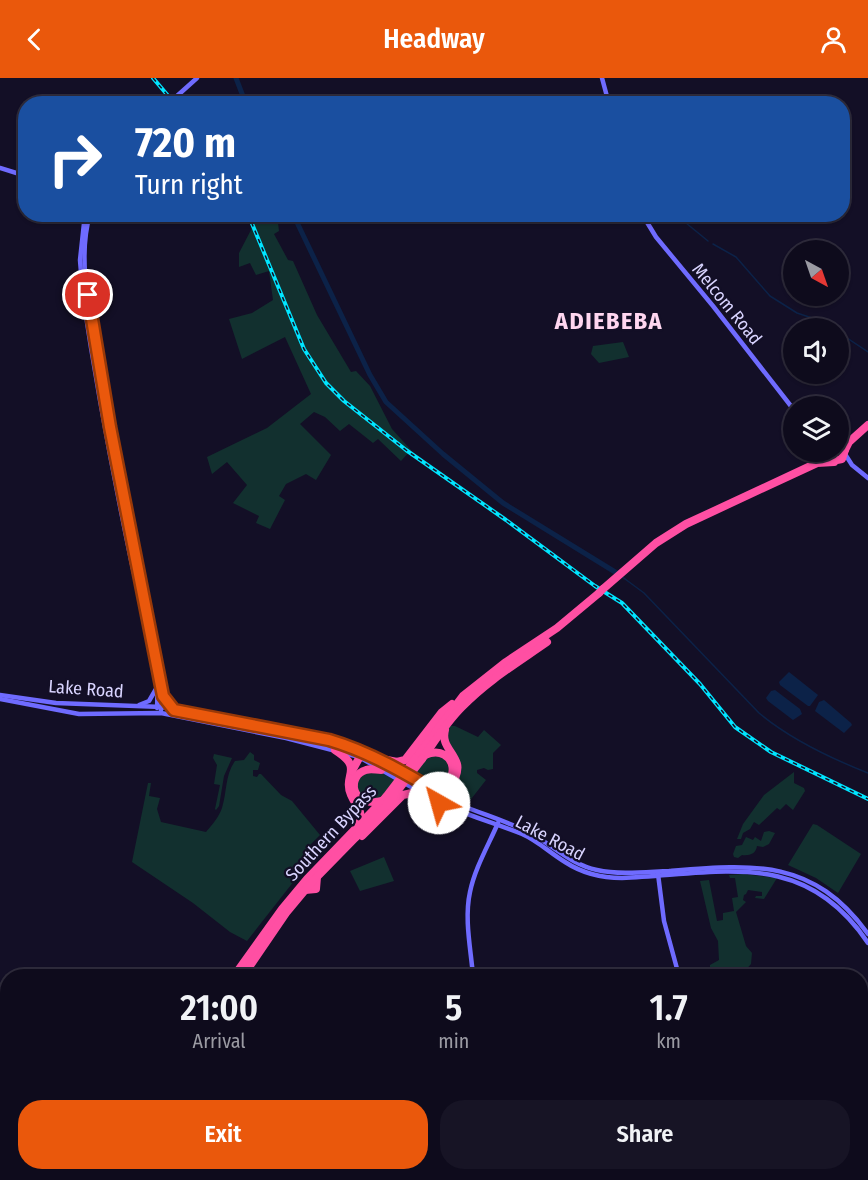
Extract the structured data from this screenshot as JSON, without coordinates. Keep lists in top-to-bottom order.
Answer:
{
  "streets": {
    "highway": ["Southern Bypass"],
    "main road": ["Melcom Road", "Lake Road"]
  },
  "districts": ["ADIEBEBA"],
  "north": "bottom right",
  "page": {
    "header": "Headway",
    "turn": ["720 m", "Turn right"],
    "eta": [
      "21:00",
      "Arrival",
      "5",
      "min",
      "1.7",
      "km"
    ],
    "buttons": ["Exit", "Share"]
  }
}
